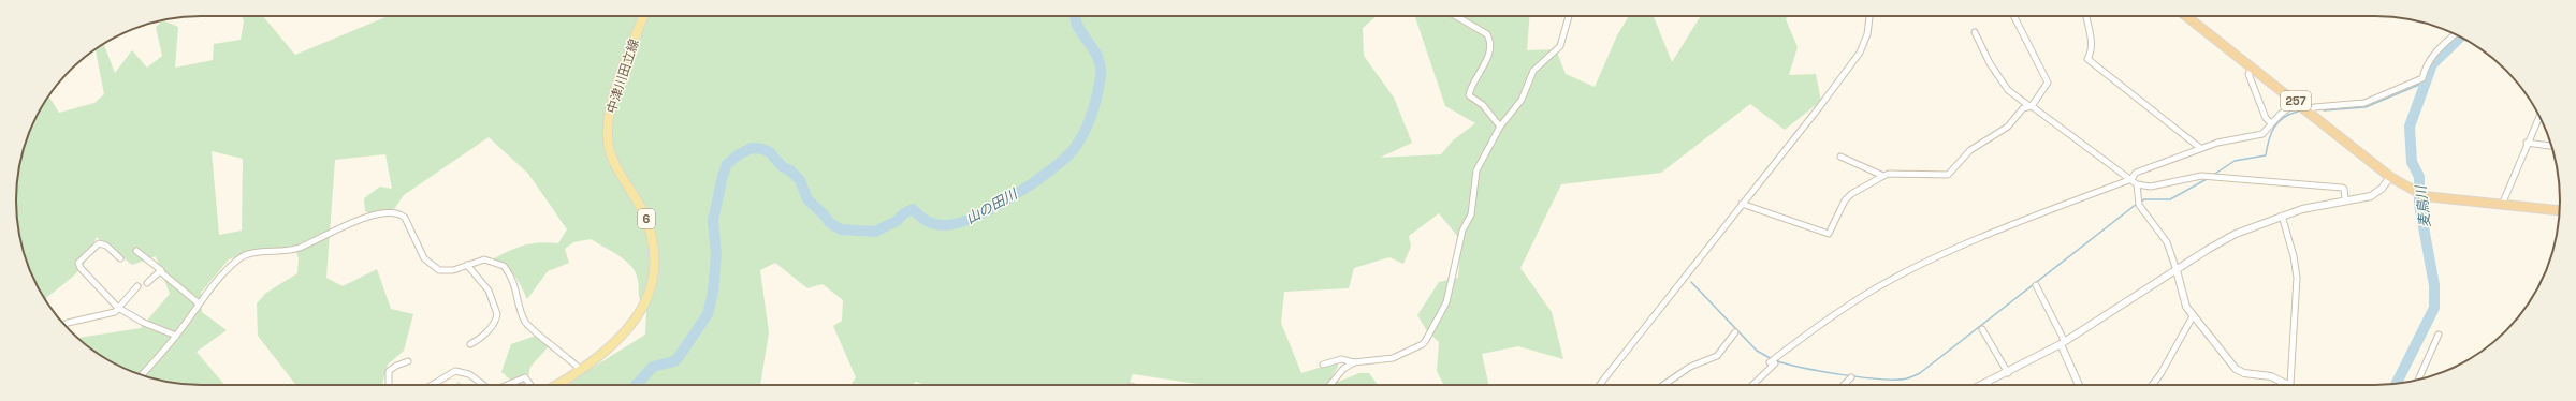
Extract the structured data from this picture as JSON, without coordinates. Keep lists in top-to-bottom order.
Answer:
{
  "streets": {
    "highway": ["257"],
    "main road": ["中津川田立線", "6"]
  },
  "water": ["山の田川", "麦鳥川"]
}
